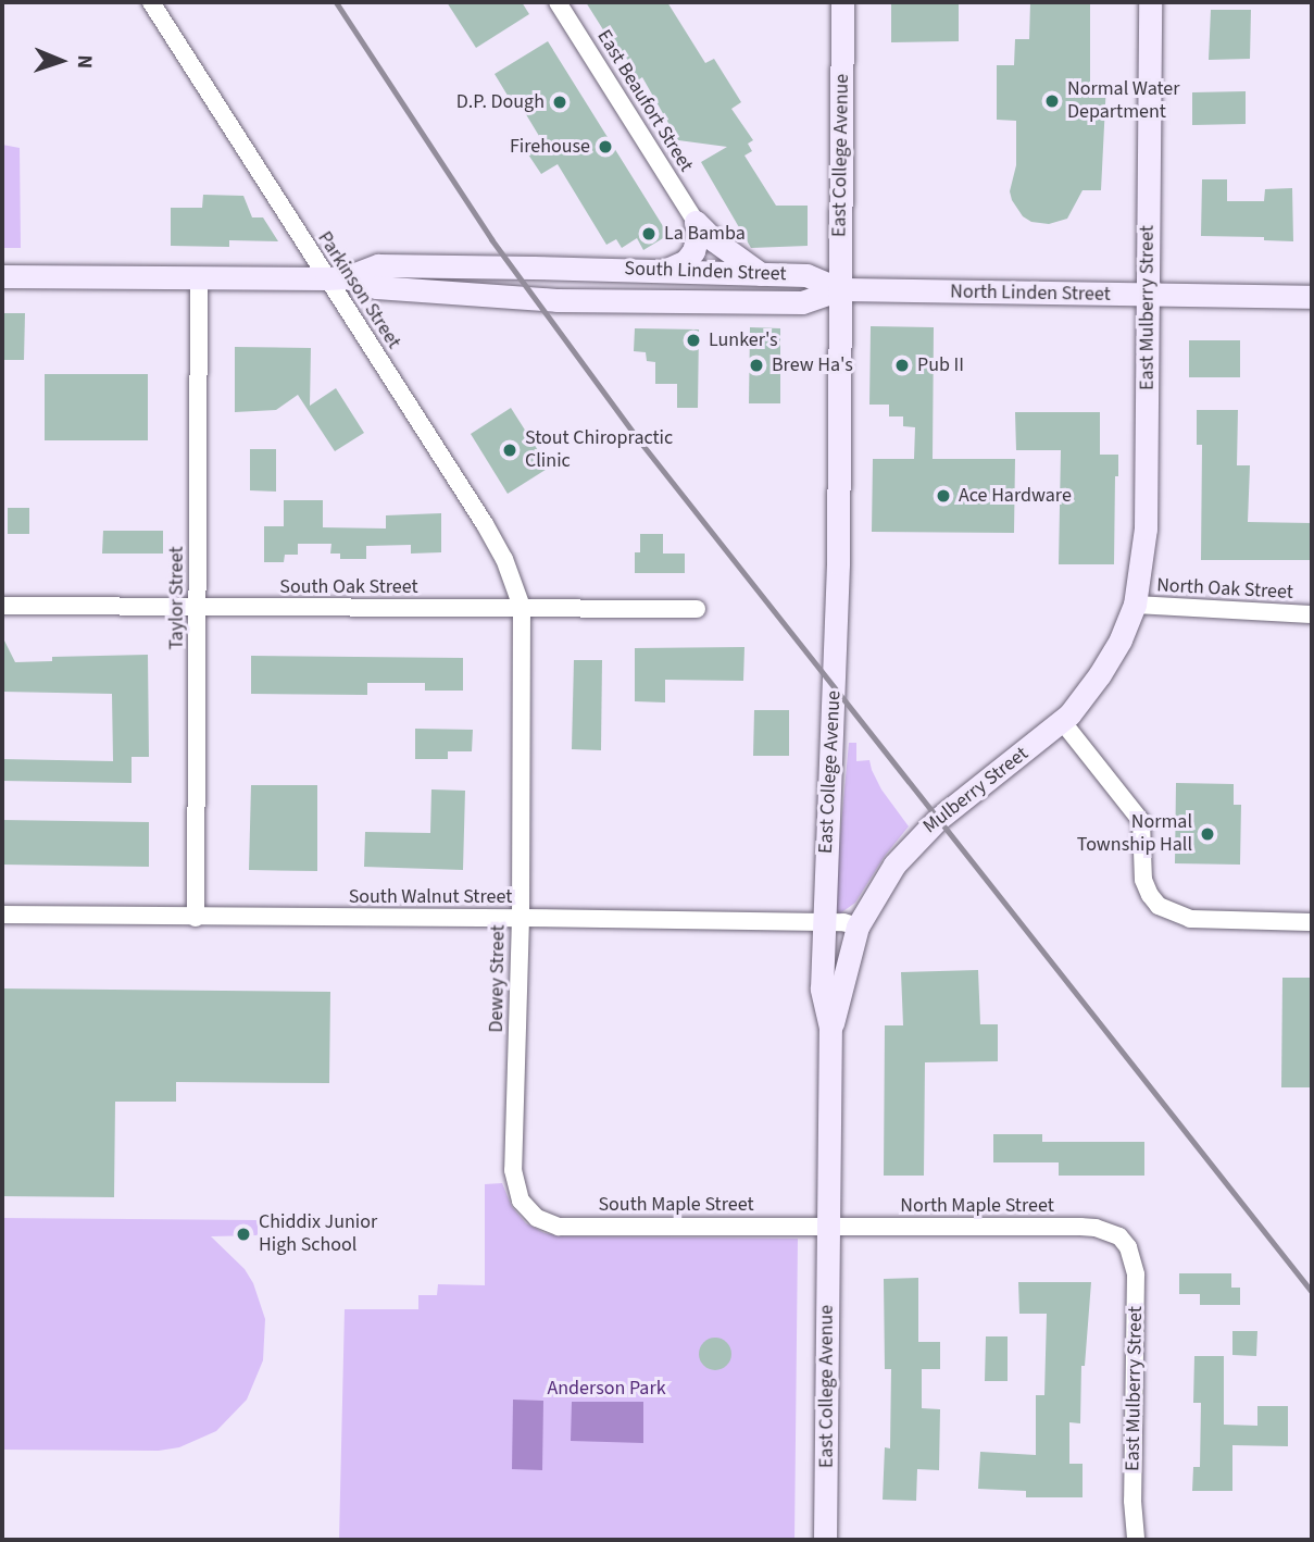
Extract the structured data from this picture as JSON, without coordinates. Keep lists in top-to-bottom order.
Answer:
{
  "streets": {
    "main road": [
      "East College Avenue",
      "South Linden Street",
      "North Linden Street",
      "East Mulberry Street",
      "Mulberry Street"
    ],
    "street": [
      "East Beaufort Street",
      "Parkinson Street",
      "South Oak Street",
      "North Oak Street",
      "Taylor Street",
      "South Walnut Street",
      "Dewey Street",
      "South Maple Street",
      "North Maple Street"
    ]
  },
  "crossings": [
    ["East College Avenue", "South Linden Street"],
    ["East College Avenue", "North Linden Street"],
    ["East College Avenue", "Mulberry Street"],
    ["East College Avenue", "South Walnut Street"],
    ["East College Avenue", "South Maple Street"],
    ["East College Avenue", "North Maple Street"],
    ["South Linden Street", "Parkinson Street"],
    ["South Linden Street", "North Linden Street"],
    ["South Linden Street", "Taylor Street"],
    ["Parkinson Street", "South Oak Street"],
    ["Parkinson Street", "Dewey Street"],
    ["North Linden Street", "East Mulberry Street"],
    ["East Mulberry Street", "North Oak Street"],
    ["East Mulberry Street", "Mulberry Street"],
    ["East Mulberry Street", "North Maple Street"],
    ["South Oak Street", "Taylor Street"],
    ["South Oak Street", "Dewey Street"],
    ["North Oak Street", "Mulberry Street"],
    ["Taylor Street", "South Walnut Street"],
    ["Mulberry Street", "South Walnut Street"],
    ["South Walnut Street", "Dewey Street"],
    ["Dewey Street", "South Maple Street"],
    ["South Maple Street", "North Maple Street"]
  ],
  "parks": ["Anderson Park"],
  "places": [
    "Normal Water Department",
    "D.P. Dough",
    "Firehouse",
    "La Bamba",
    "Lunker's",
    "Brew Ha's",
    "Pub II",
    "Stout Chiropractic Clinic",
    "Ace Hardware",
    "Normal Township Hall",
    "Chiddix Junior High School"
  ],
  "north": "right"
}
